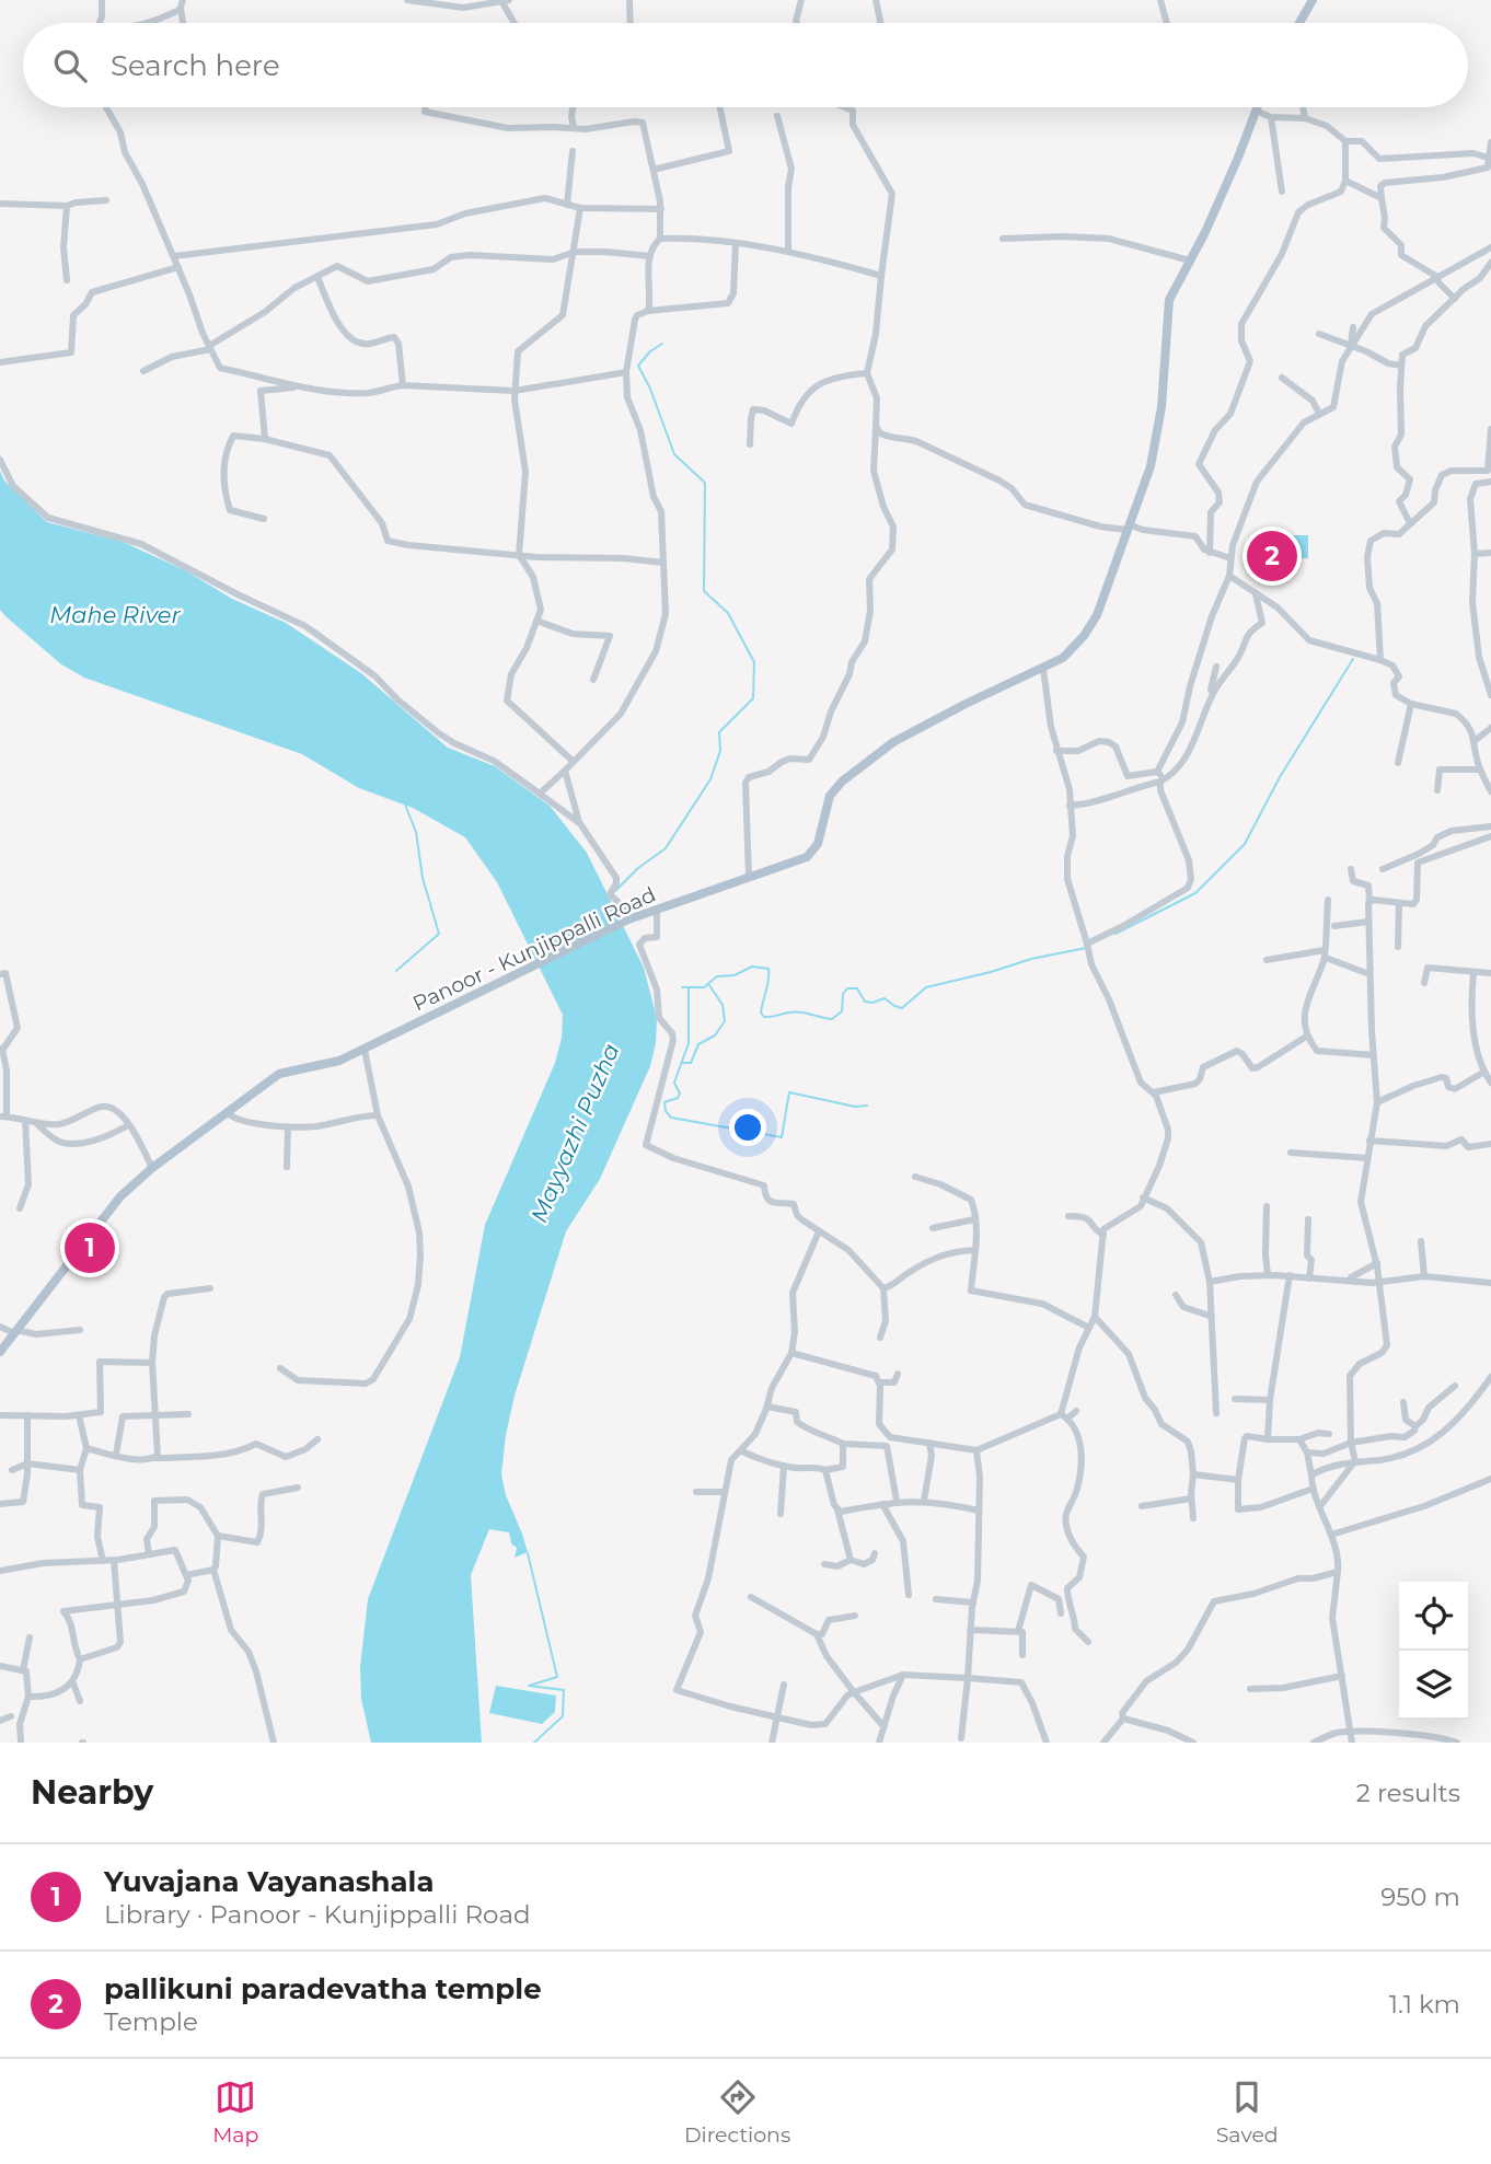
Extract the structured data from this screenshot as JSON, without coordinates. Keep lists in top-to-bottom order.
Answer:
{
  "streets": {
    "main road": ["Panoor - Kunjippalli Road"]
  },
  "water": ["Mahe River", "Mayyazhi Puzha"],
  "page": {
    "search": "Search here",
    "pins": ["2", "1"],
    "heading": ["Nearby", "2 results"],
    "list": [
      {
        "mark": "1",
        "name": "Yuvajana Vayanashala",
        "note": "Library · Panoor - Kunjippalli Road",
        "value": "950 m"
      },
      {
        "mark": "2",
        "name": "pallikuni paradevatha temple",
        "note": "Temple",
        "value": "1.1 km"
      }
    ],
    "nav": ["Map", "Directions", "Saved"]
  }
}
